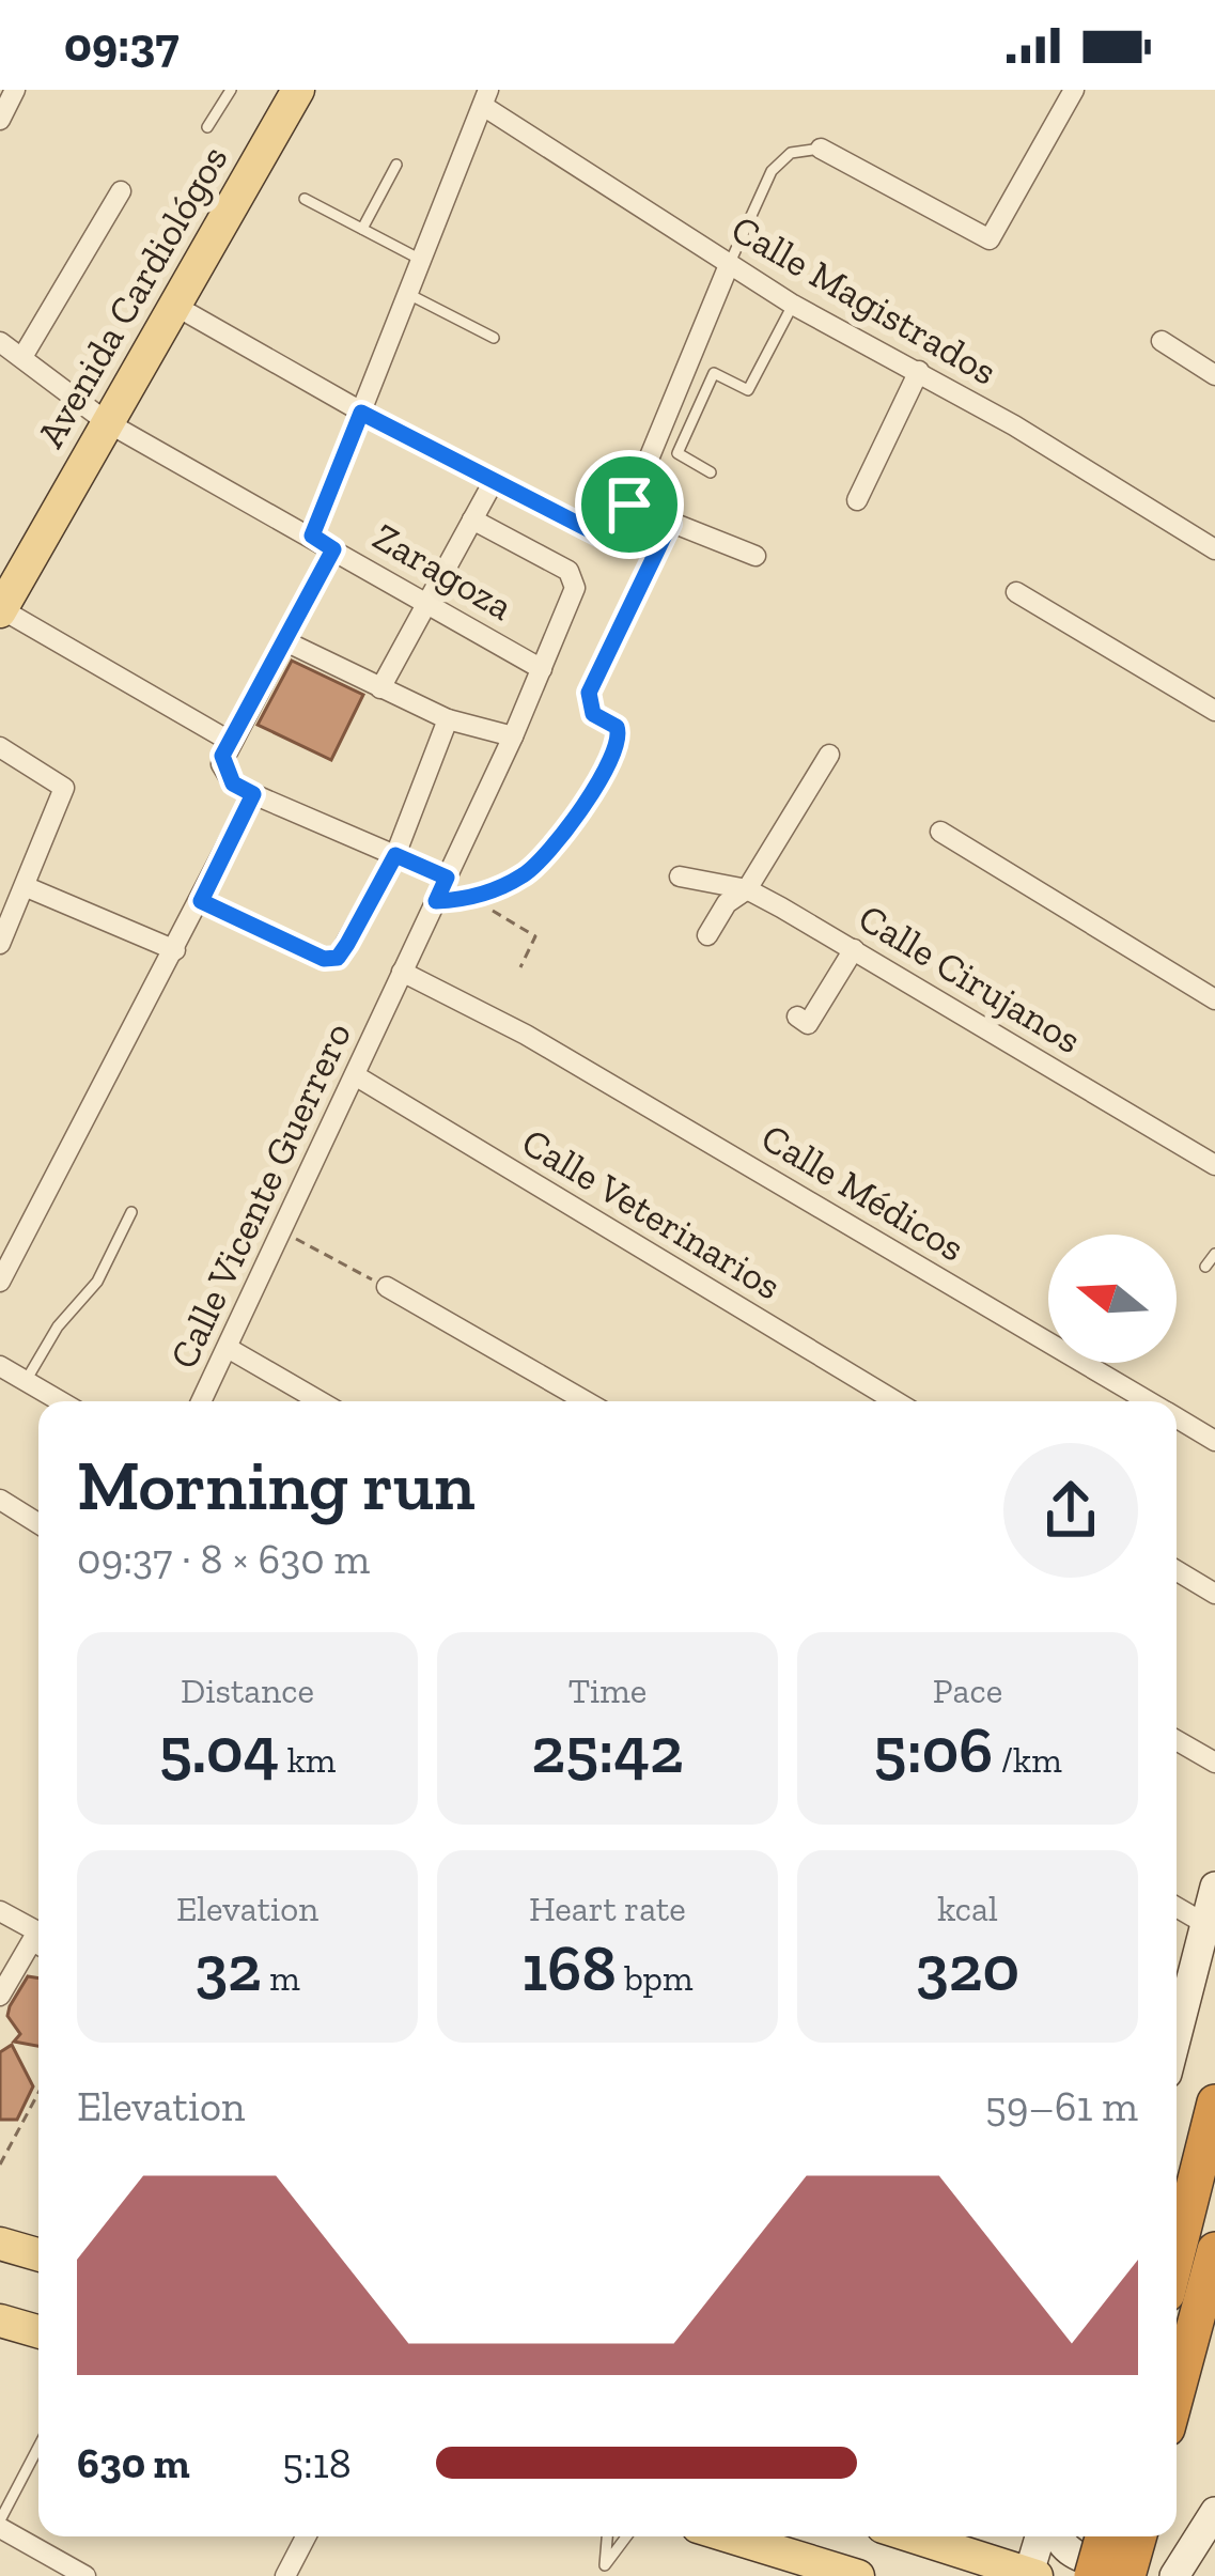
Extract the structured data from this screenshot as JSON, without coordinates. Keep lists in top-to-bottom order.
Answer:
{
  "streets": {
    "main road": ["Avenida Cardiológos"],
    "street": [
      "Calle Magistrados",
      "Zaragoza",
      "Calle Cirujanos",
      "Calle Médicos",
      "Calle Vicente Guerrero",
      "Calle Veterinarios"
    ]
  },
  "crossings": [
    ["Avenida Cardiológos", "Zaragoza"],
    ["Zaragoza", "Calle Vicente Guerrero"],
    ["Calle Médicos", "Calle Vicente Guerrero"],
    ["Calle Vicente Guerrero", "Calle Veterinarios"]
  ],
  "north": "left",
  "page": {
    "status": "09:37",
    "heading": ["Morning run", "09:37 · 8 × 630 m"],
    "stats": [
      ["Distance", "5.04 km"],
      ["Time", "25:42"],
      ["Pace", "5:06 /km"],
      ["Elevation", "32 m"],
      ["Heart rate", "168 bpm"],
      ["kcal", "320"]
    ],
    "chart": ["Elevation", "59–61 m"],
    "list": [
      {
        "name": "630 m",
        "note": "5:18"
      }
    ]
  }
}
